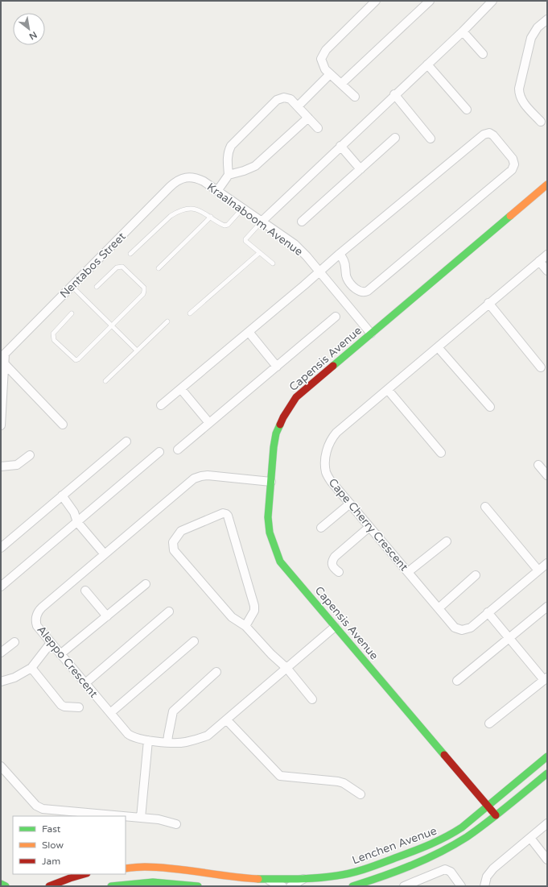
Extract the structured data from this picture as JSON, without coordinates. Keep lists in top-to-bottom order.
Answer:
{
  "streets": {
    "street": [
      "Kraalnaboom Avenue",
      "Nentabos Street",
      "Capensis Avenue",
      "Cape Cherry Crescent",
      "Aleppo Crescent",
      "Lenchen Avenue"
    ]
  },
  "crossings": [
    ["Kraalnaboom Avenue", "Nentabos Street"],
    ["Kraalnaboom Avenue", "Capensis Avenue"],
    ["Capensis Avenue", "Aleppo Crescent"],
    ["Capensis Avenue", "Lenchen Avenue"]
  ],
  "legend": ["Fast", "Slow", "Jam"],
  "north": "bottom right"
}
